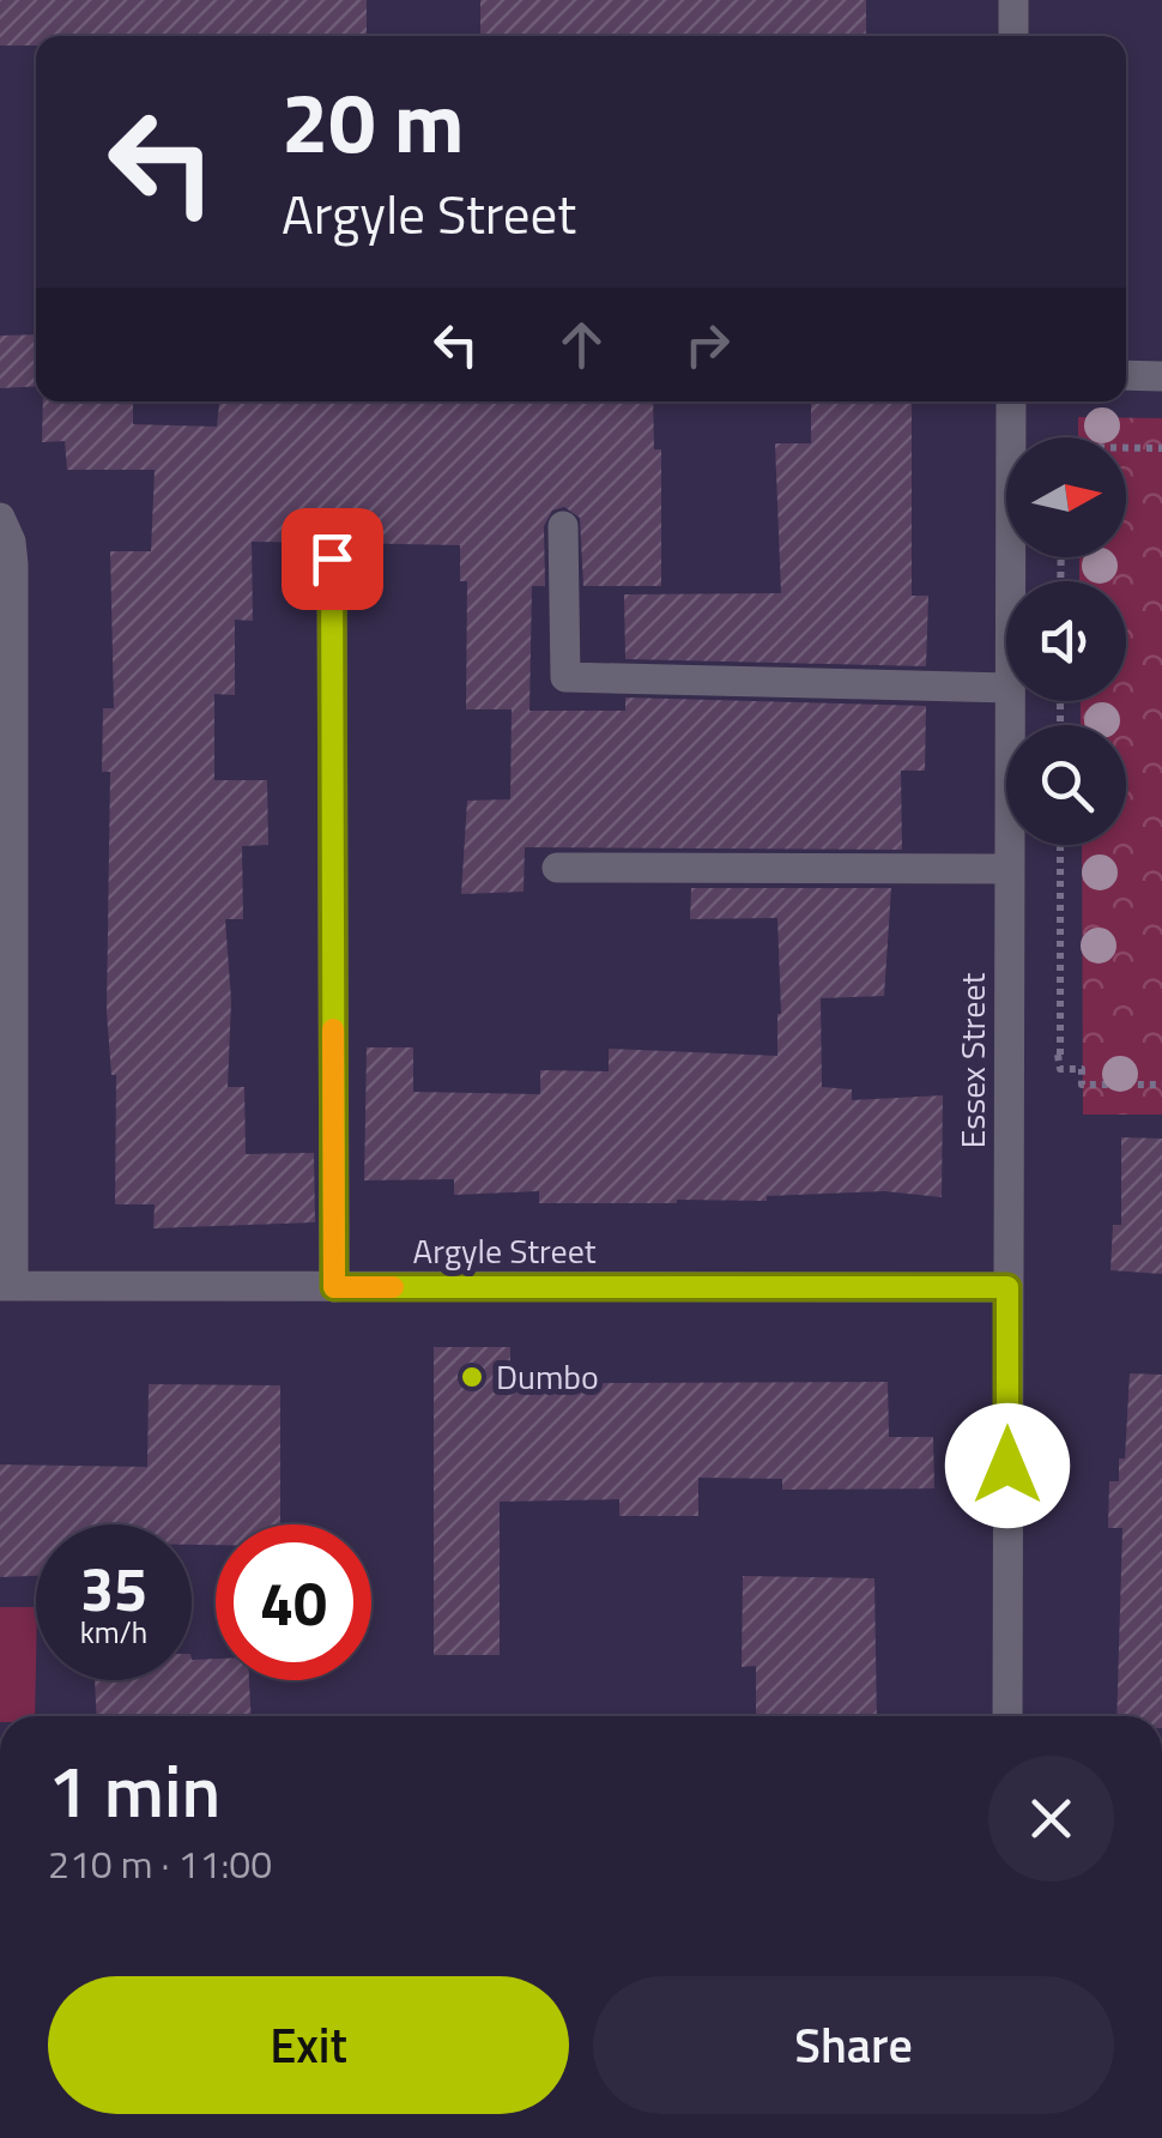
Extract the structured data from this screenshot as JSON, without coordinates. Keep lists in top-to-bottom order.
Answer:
{
  "streets": {
    "street": ["Essex Street", "Argyle Street"]
  },
  "crossings": [
    ["Essex Street", "Argyle Street"]
  ],
  "places": ["Dumbo"],
  "north": "right",
  "page": {
    "turn": ["20 m", "Argyle Street"],
    "speed": "35 km/h",
    "limit": "40",
    "heading": ["1 min", "210 m · 11:00"],
    "buttons": ["Exit", "Share"]
  }
}
